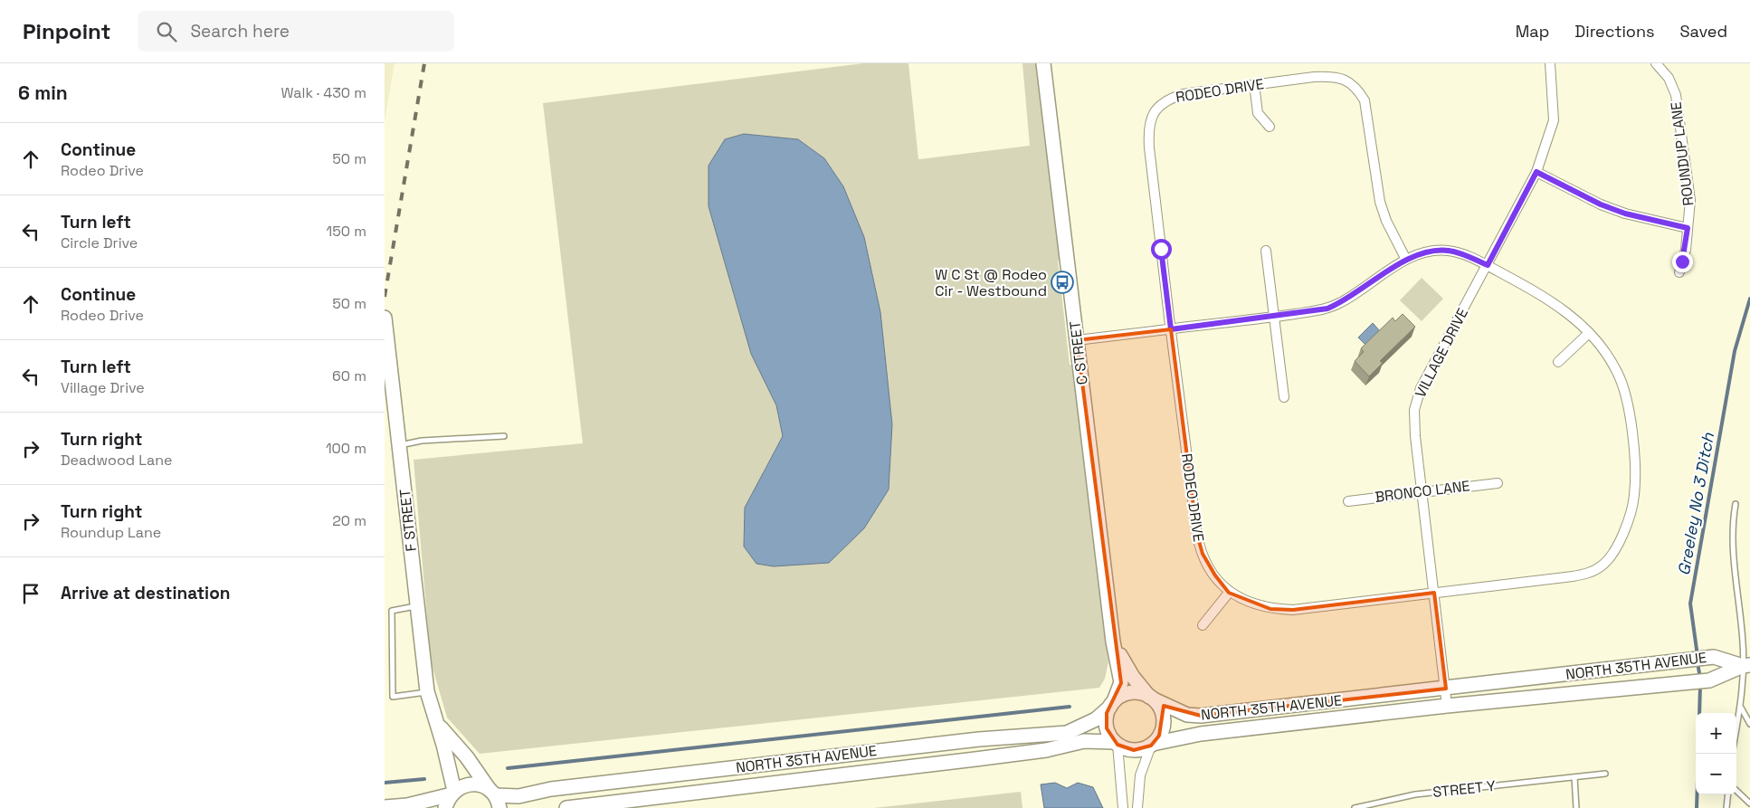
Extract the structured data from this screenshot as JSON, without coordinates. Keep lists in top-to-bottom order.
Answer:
{
  "streets": {
    "street": [
      "RODEO DRIVE",
      "ROUNDUP LANE",
      "C STREET",
      "VILLAGE DRIVE",
      "BRONCO LANE",
      "F STREET",
      "NORTH 35TH AVENUE"
    ],
    "lane": ["STREET Y"]
  },
  "crossings": [
    ["RODEO DRIVE", "VILLAGE DRIVE"],
    ["C STREET", "NORTH 35TH AVENUE"],
    ["VILLAGE DRIVE", "BRONCO LANE"],
    ["VILLAGE DRIVE", "NORTH 35TH AVENUE"],
    ["F STREET", "NORTH 35TH AVENUE"]
  ],
  "water": ["Greeley No 3 Ditch"],
  "places": {
    "bus stop": ["W C St @ Rodeo Cir - Westbound"]
  },
  "page": {
    "header": "Pinpoint",
    "search": "Search here",
    "nav": ["Map", "Directions", "Saved"],
    "heading": ["6 min", "Walk · 430 m"],
    "list": [
      ["Continue", "Rodeo Drive", "50 m"],
      ["Turn left", "Circle Drive", "150 m"],
      ["Continue", "Rodeo Drive", "50 m"],
      ["Turn left", "Village Drive", "60 m"],
      ["Turn right", "Deadwood Lane", "100 m"],
      ["Turn right", "Roundup Lane", "20 m"],
      "Arrive at destination"
    ],
    "map_buttons": ["+", "−"]
  }
}
